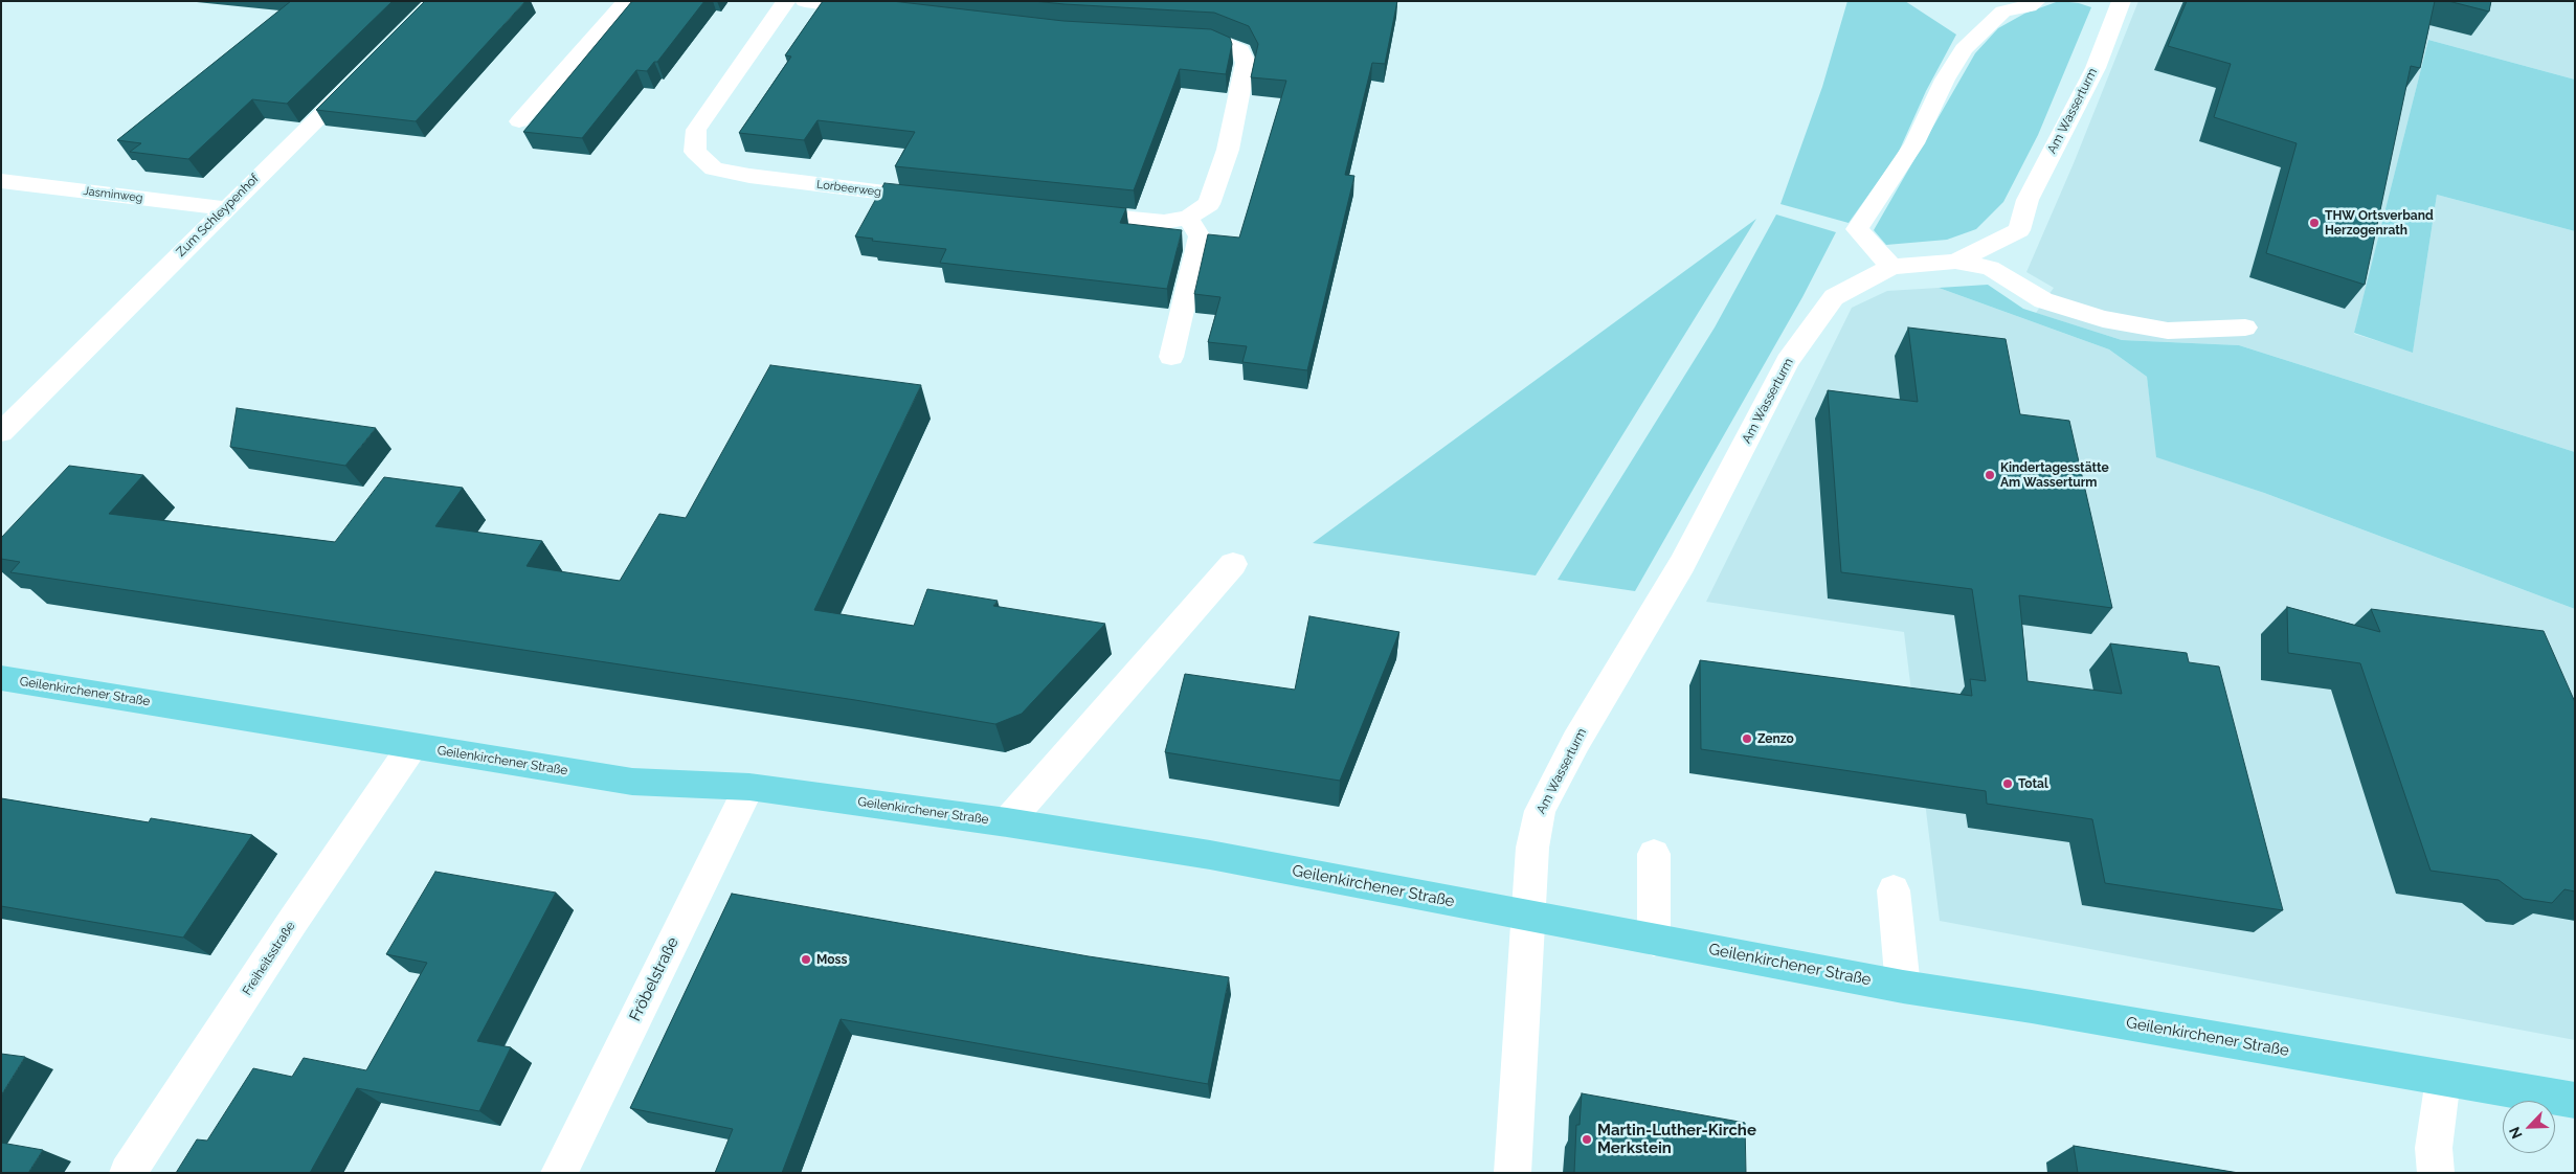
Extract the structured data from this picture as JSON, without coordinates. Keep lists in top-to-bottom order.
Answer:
{
  "streets": {
    "main road": ["Geilenkirchener Straße"],
    "street": [
      "Am Wasserturm",
      "Lorbeerweg",
      "Jasminweg",
      "Zum Schleypenhof",
      "Freiheitsstraße",
      "Fröbelstraße"
    ]
  },
  "crossings": [
    ["Am Wasserturm", "Geilenkirchener Straße"],
    ["Jasminweg", "Zum Schleypenhof"],
    ["Geilenkirchener Straße", "Freiheitsstraße"],
    ["Geilenkirchener Straße", "Fröbelstraße"]
  ],
  "places": [
    "THW Ortsverband Herzogenrath",
    "Kindertagesstätte Am Wasserturm",
    "Zenzo",
    "Total",
    "Moss",
    "Martin-Luther-Kirche Merkstein"
  ],
  "north": "bottom left"
}
